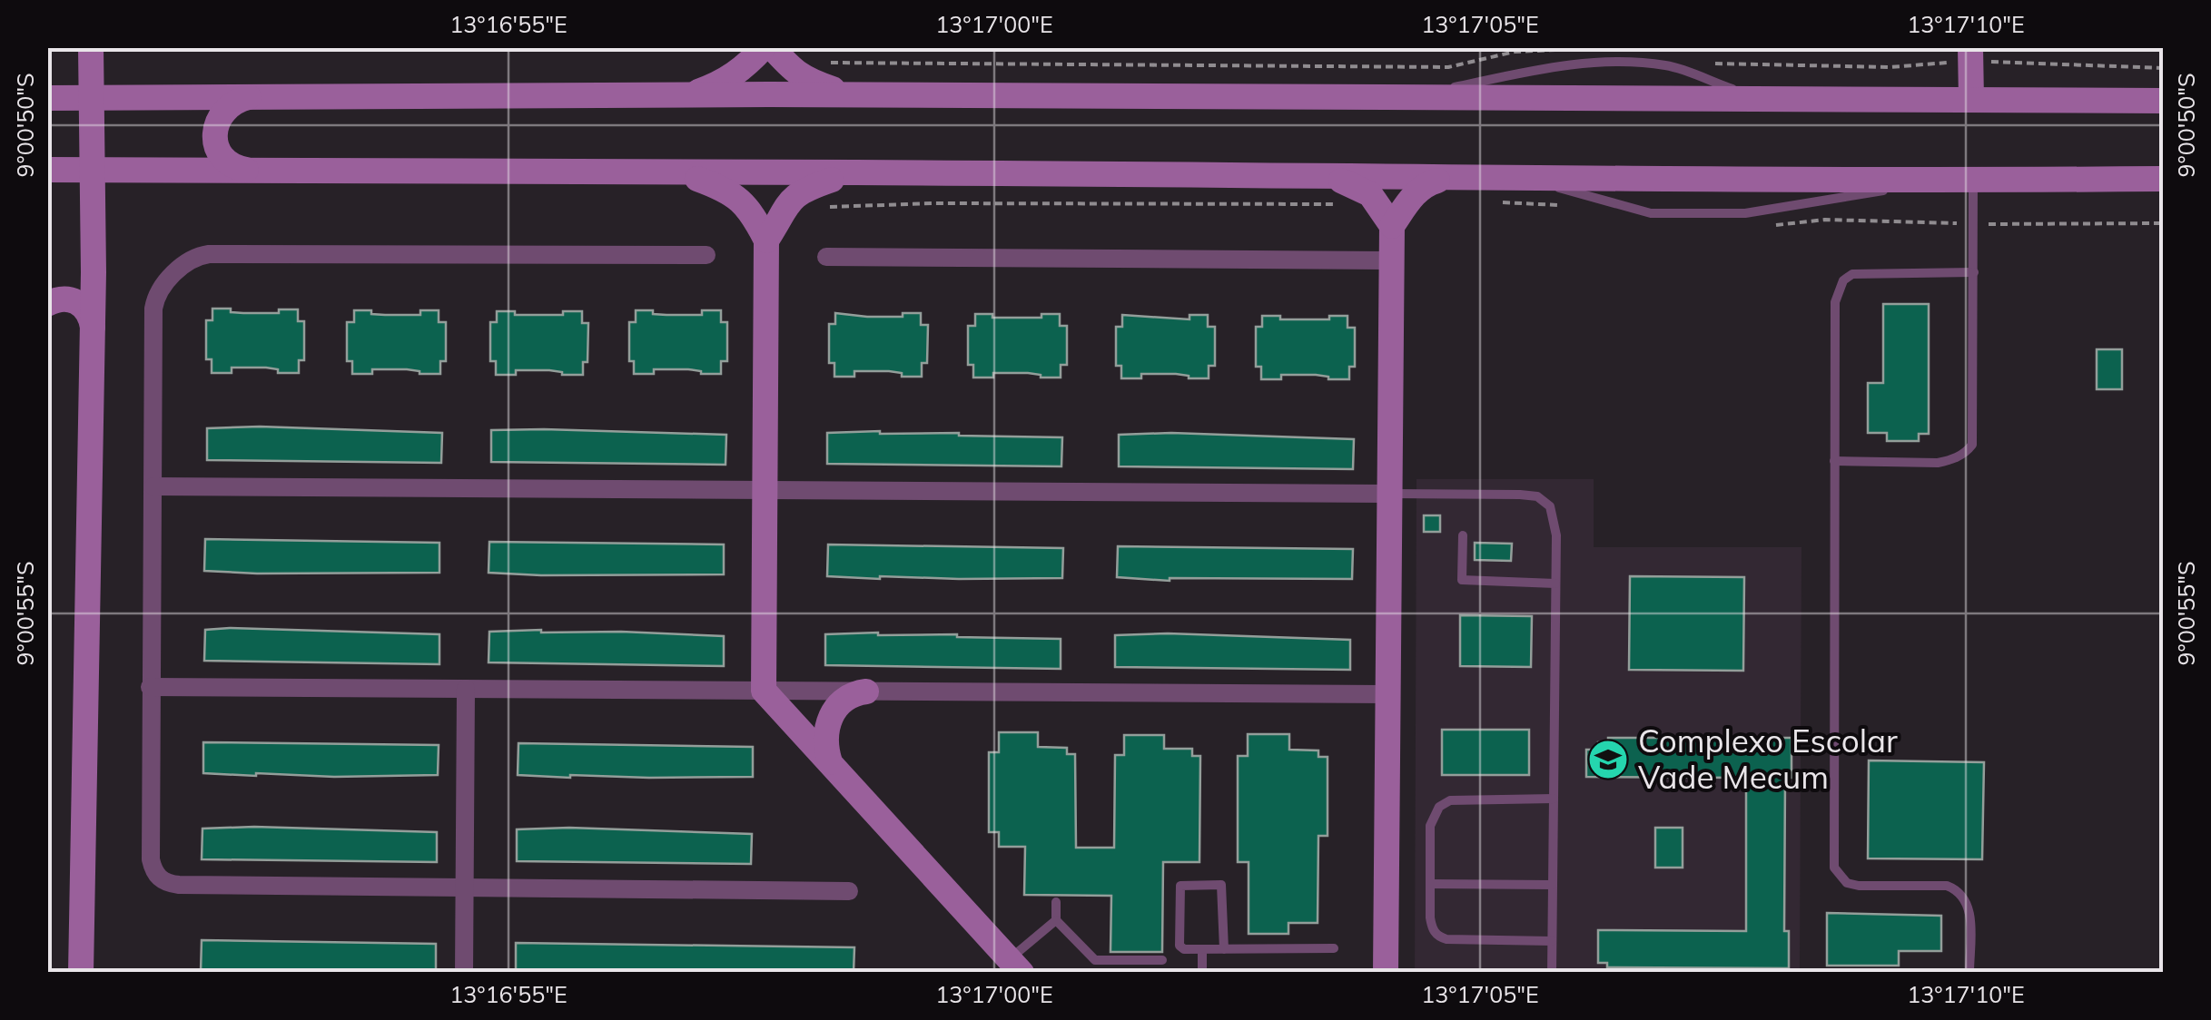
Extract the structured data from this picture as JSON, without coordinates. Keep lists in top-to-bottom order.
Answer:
{
  "places": {
    "school or university": ["Complexo Escolar Vade Mecum"]
  },
  "coordinates": [
    "13°16'55\"E",
    "13°17'00\"E",
    "13°17'05\"E",
    "13°17'10\"E",
    "9°00'50\"S",
    "9°00'55\"S"
  ]
}
